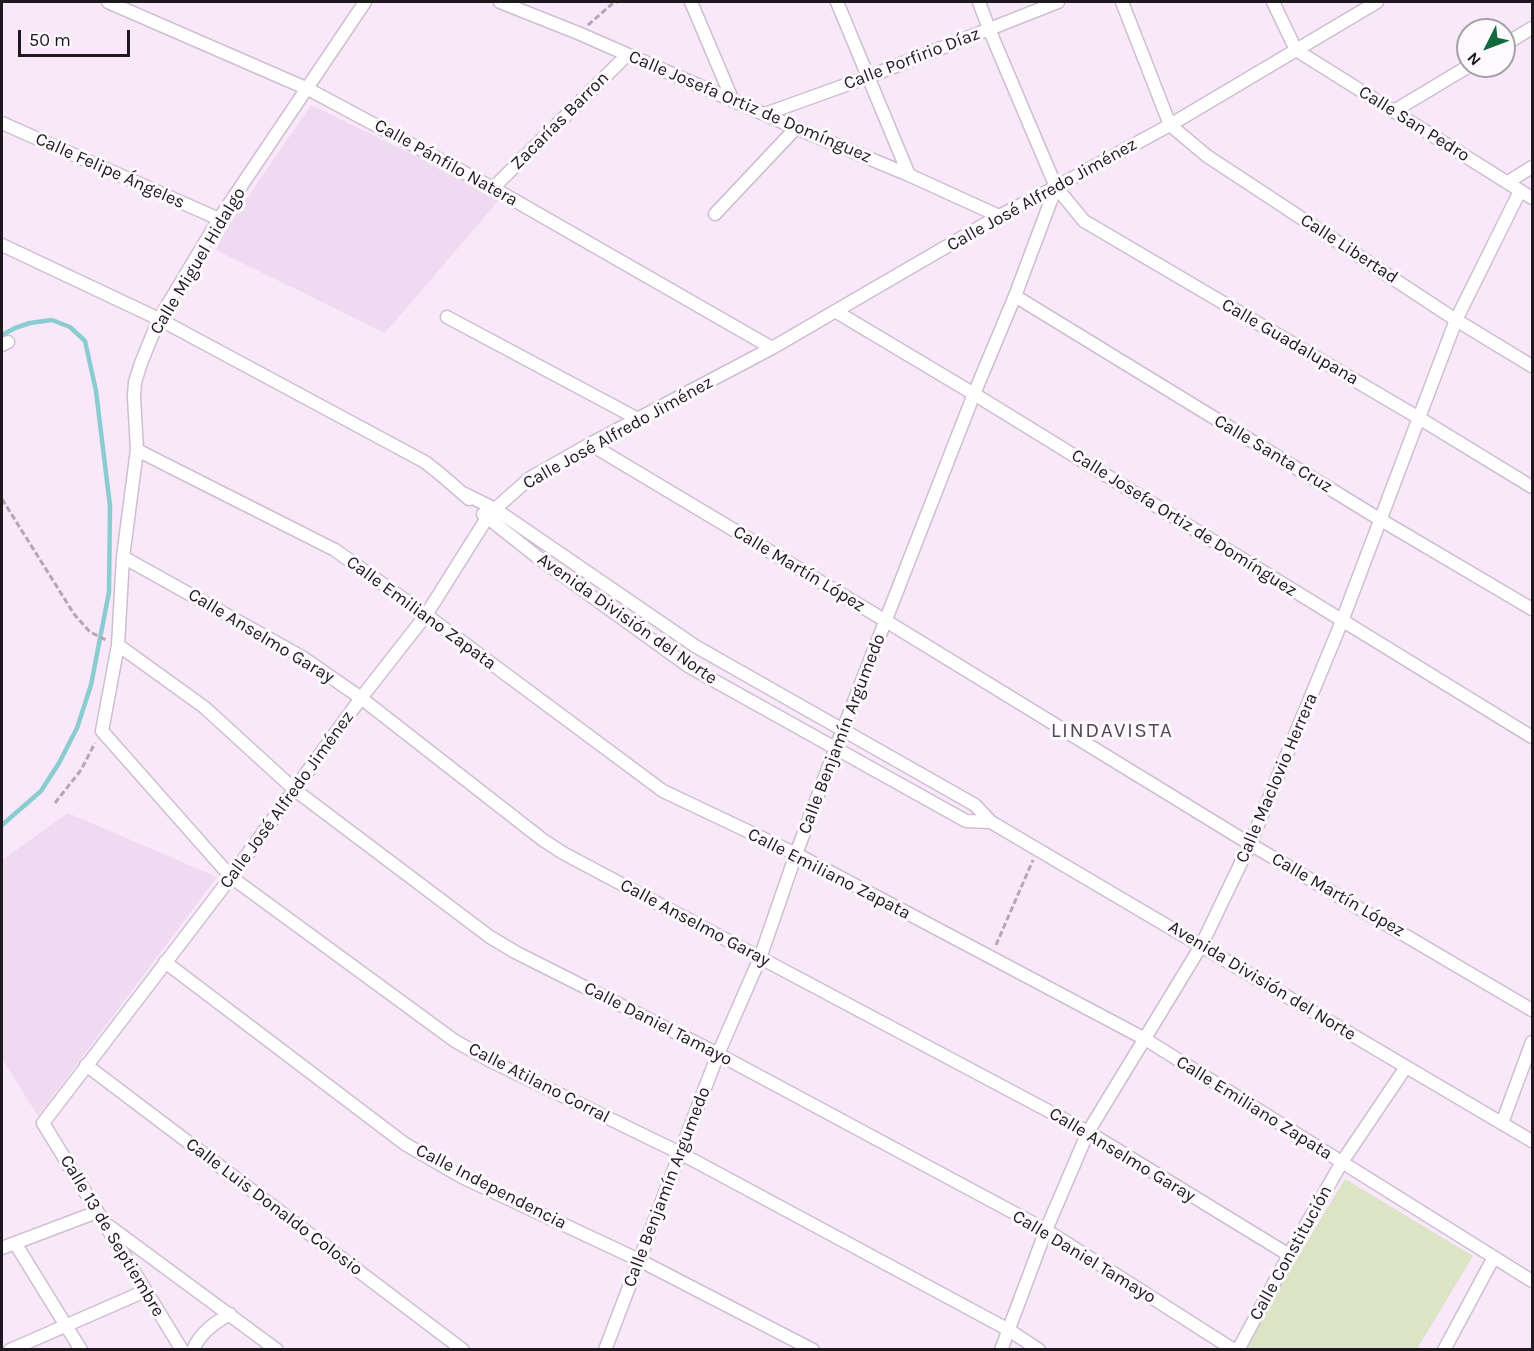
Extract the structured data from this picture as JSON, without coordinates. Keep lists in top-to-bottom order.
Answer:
{
  "streets": {
    "street": [
      "Calle Porfirio Díaz",
      "Calle Josefa Ortiz de Domínguez",
      "Zacarías Barron",
      "Calle San Pedro",
      "Calle Pánfilo Natera",
      "Calle Felipe Ángeles",
      "Calle José Alfredo Jiménez",
      "Calle Libertad",
      "Calle Miguel Hidalgo",
      "Calle Guadalupana",
      "Calle Santa Cruz",
      "Calle Martín López",
      "Calle Emiliano Zapata",
      "Avenida División del Norte",
      "Calle Anselmo Garay",
      "Calle Benjamín Argumedo",
      "Calle Maclovio Herrera",
      "Calle Daniel Tamayo",
      "Calle Atilano Corral",
      "Calle Independencia",
      "Calle Luis Donaldo Colosio",
      "Calle 13 de Septiembre",
      "Calle Constitución"
    ]
  },
  "crossings": [
    ["Calle Porfirio Díaz", "Calle Josefa Ortiz de Domínguez"],
    ["Calle Porfirio Díaz", "Calle Guadalupana"],
    ["Calle Josefa Ortiz de Domínguez", "Zacarías Barron"],
    ["Calle Josefa Ortiz de Domínguez", "Calle José Alfredo Jiménez"],
    ["Calle Josefa Ortiz de Domínguez", "Calle Benjamín Argumedo"],
    ["Calle Josefa Ortiz de Domínguez", "Calle Maclovio Herrera"],
    ["Zacarías Barron", "Calle Pánfilo Natera"],
    ["Calle San Pedro", "Calle José Alfredo Jiménez"],
    ["Calle San Pedro", "Calle Maclovio Herrera"],
    ["Calle Pánfilo Natera", "Calle José Alfredo Jiménez"],
    ["Calle Pánfilo Natera", "Calle Miguel Hidalgo"],
    ["Calle Felipe Ángeles", "Calle Miguel Hidalgo"],
    ["Calle José Alfredo Jiménez", "Calle Libertad"],
    ["Calle José Alfredo Jiménez", "Calle Guadalupana"],
    ["Calle José Alfredo Jiménez", "Calle Martín López"],
    ["Calle José Alfredo Jiménez", "Calle Emiliano Zapata"],
    ["Calle José Alfredo Jiménez", "Avenida División del Norte"],
    ["Calle José Alfredo Jiménez", "Calle Anselmo Garay"],
    ["Calle José Alfredo Jiménez", "Calle Benjamín Argumedo"],
    ["Calle José Alfredo Jiménez", "Calle Daniel Tamayo"],
    ["Calle José Alfredo Jiménez", "Calle Atilano Corral"],
    ["Calle José Alfredo Jiménez", "Calle Independencia"],
    ["Calle José Alfredo Jiménez", "Calle Luis Donaldo Colosio"],
    ["Calle José Alfredo Jiménez", "Calle 13 de Septiembre"],
    ["Calle Libertad", "Calle Maclovio Herrera"],
    ["Calle Miguel Hidalgo", "Calle Emiliano Zapata"],
    ["Calle Miguel Hidalgo", "Avenida División del Norte"],
    ["Calle Miguel Hidalgo", "Calle Anselmo Garay"],
    ["Calle Miguel Hidalgo", "Calle Daniel Tamayo"],
    ["Calle Miguel Hidalgo", "Calle Atilano Corral"],
    ["Calle Guadalupana", "Calle Benjamín Argumedo"],
    ["Calle Guadalupana", "Calle Maclovio Herrera"],
    ["Calle Santa Cruz", "Calle Benjamín Argumedo"],
    ["Calle Santa Cruz", "Calle Maclovio Herrera"],
    ["Calle Martín López", "Calle Benjamín Argumedo"],
    ["Calle Martín López", "Calle Maclovio Herrera"],
    ["Calle Emiliano Zapata", "Calle Benjamín Argumedo"],
    ["Calle Emiliano Zapata", "Calle Maclovio Herrera"],
    ["Calle Emiliano Zapata", "Calle Constitución"],
    ["Avenida División del Norte", "Calle Benjamín Argumedo"],
    ["Avenida División del Norte", "Calle Maclovio Herrera"],
    ["Avenida División del Norte", "Calle Constitución"],
    ["Calle Anselmo Garay", "Calle Benjamín Argumedo"],
    ["Calle Anselmo Garay", "Calle Maclovio Herrera"],
    ["Calle Anselmo Garay", "Calle Constitución"],
    ["Calle Benjamín Argumedo", "Calle Daniel Tamayo"],
    ["Calle Benjamín Argumedo", "Calle Atilano Corral"],
    ["Calle Benjamín Argumedo", "Calle Independencia"],
    ["Calle Maclovio Herrera", "Calle Daniel Tamayo"],
    ["Calle Maclovio Herrera", "Calle Atilano Corral"],
    ["Calle Daniel Tamayo", "Calle Constitución"]
  ],
  "districts": ["LINDAVISTA"],
  "scale_bar": "50 m",
  "north": "bottom left"
}
